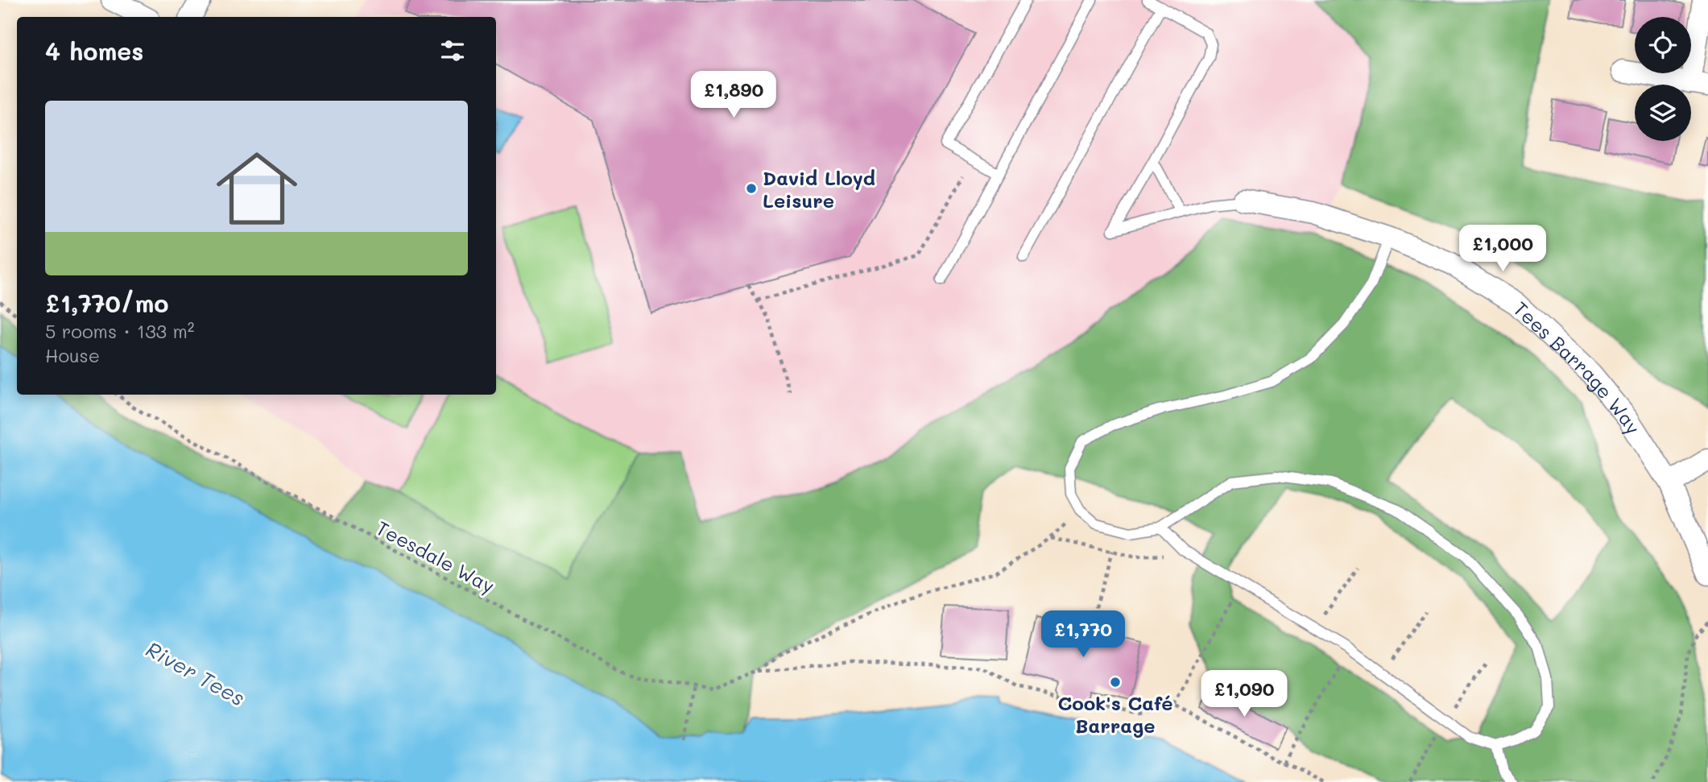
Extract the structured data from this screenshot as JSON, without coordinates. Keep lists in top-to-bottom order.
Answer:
{
  "streets": {
    "street": ["Tees Barrage Way"],
    "path": ["Teesdale Way"]
  },
  "water": ["River Tees"],
  "places": ["David Lloyd Leisure", "Cook's Café Barrage"],
  "page": {
    "heading": "4 homes",
    "price": [
      "£1,890",
      "£1,000",
      "£1,770",
      "£1,090"
    ],
    "list": [
      {
        "name": "£1,770/mo",
        "note": "5 rooms · 133 m² · House"
      }
    ]
  }
}
